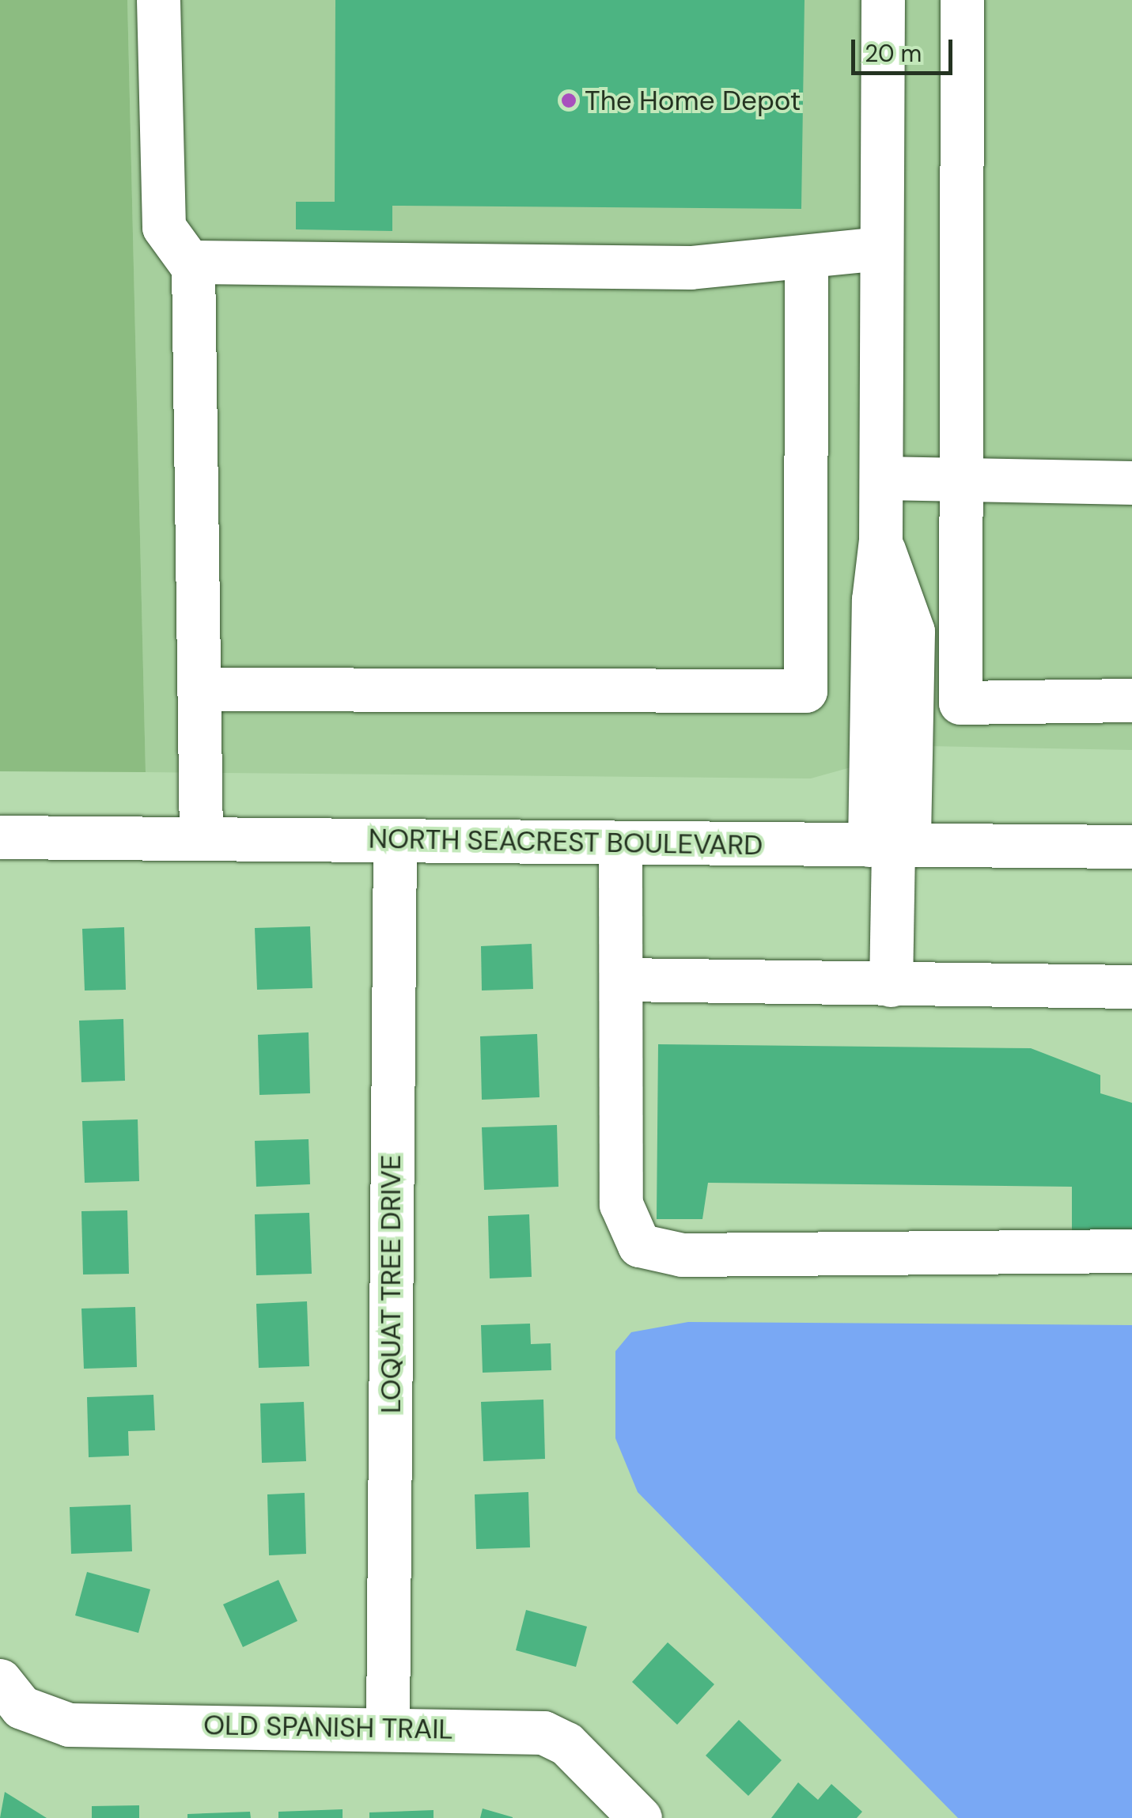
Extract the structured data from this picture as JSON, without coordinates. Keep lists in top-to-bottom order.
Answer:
{
  "streets": {
    "street": ["NORTH SEACREST BOULEVARD", "LOQUAT TREE DRIVE", "OLD SPANISH TRAIL"]
  },
  "crossings": [
    ["NORTH SEACREST BOULEVARD", "LOQUAT TREE DRIVE"],
    ["LOQUAT TREE DRIVE", "OLD SPANISH TRAIL"]
  ],
  "places": ["The Home Depot"],
  "scale_bar": "20 m"
}
